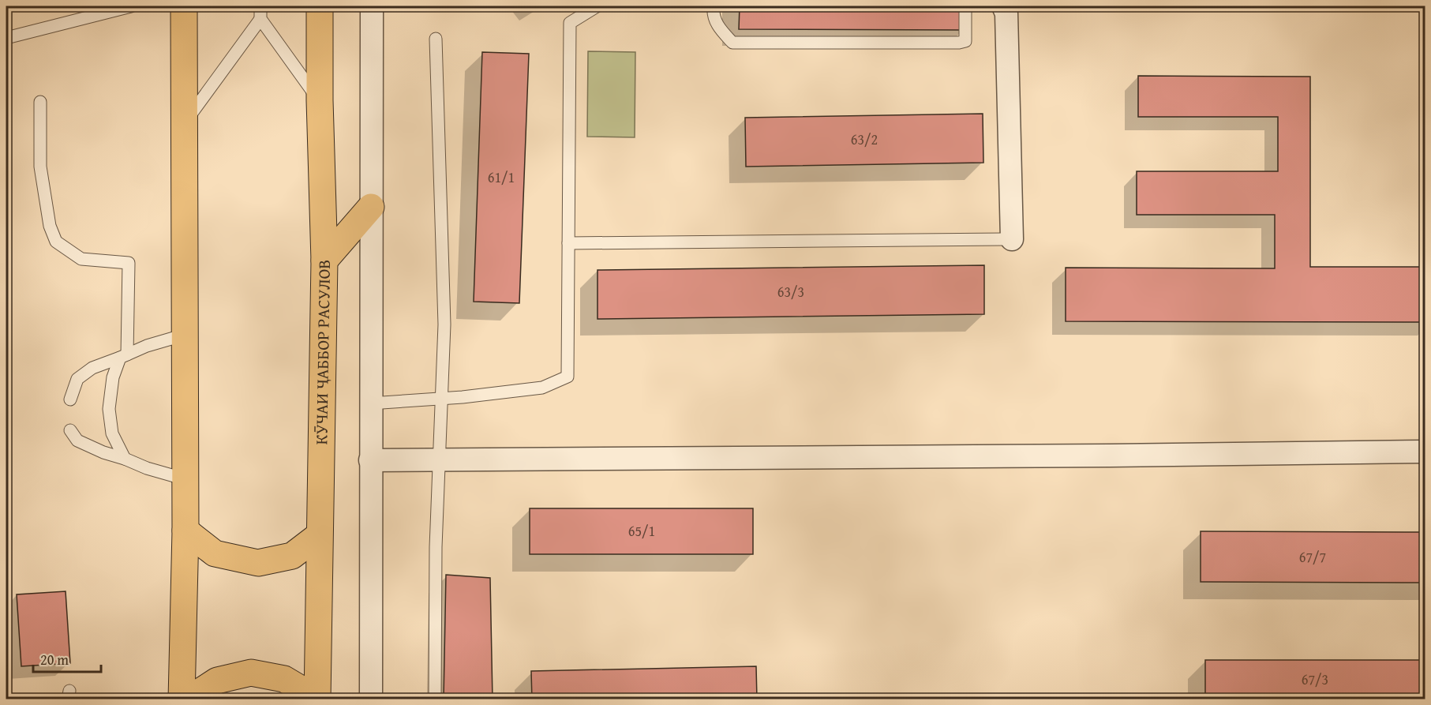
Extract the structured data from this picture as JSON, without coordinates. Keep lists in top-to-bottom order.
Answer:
{
  "streets": {
    "main road": ["КӮЧАИ ҶАББОР РАСУЛОВ"]
  },
  "house_numbers": [
    "63/2",
    "61/1",
    "63/3",
    "65/1",
    "67/7",
    "67/3"
  ],
  "scale_bar": "20 m"
}
